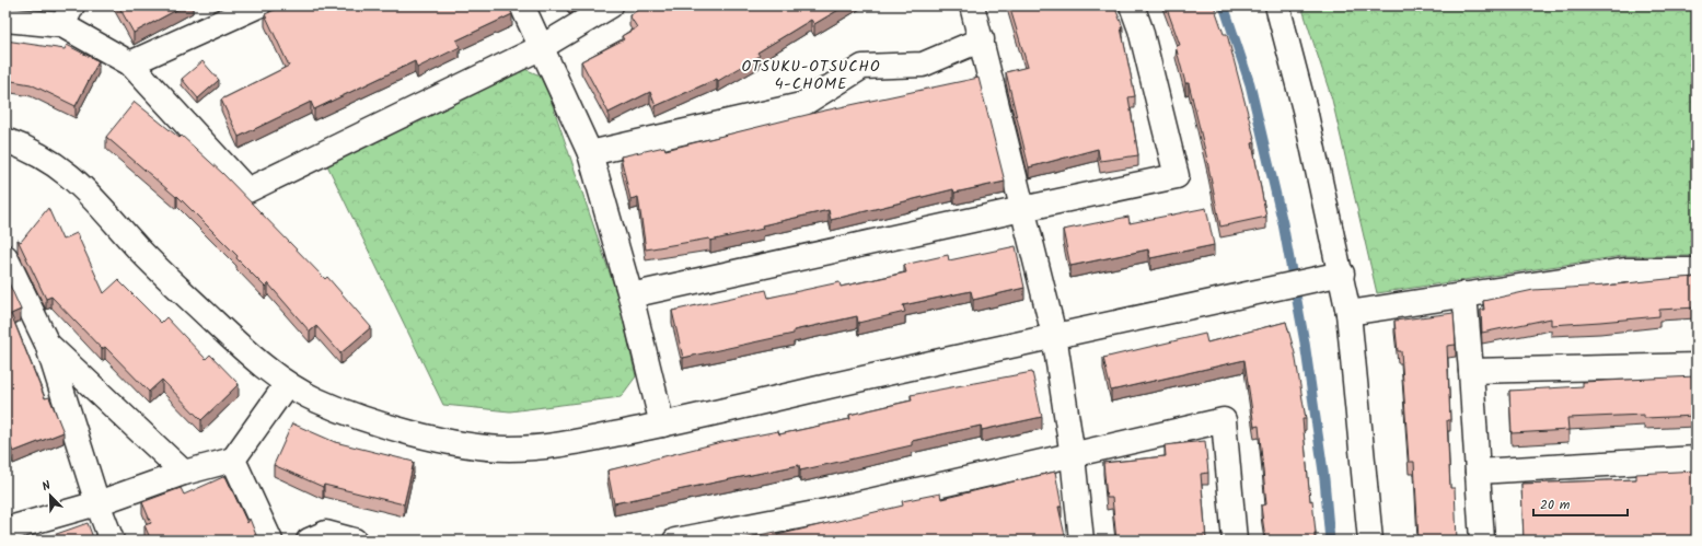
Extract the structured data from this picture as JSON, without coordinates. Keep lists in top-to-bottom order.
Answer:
{
  "districts": ["OTSUKU-OTSUCHO 4-CHOME"],
  "scale_bar": "20 m",
  "north": "top left"
}
